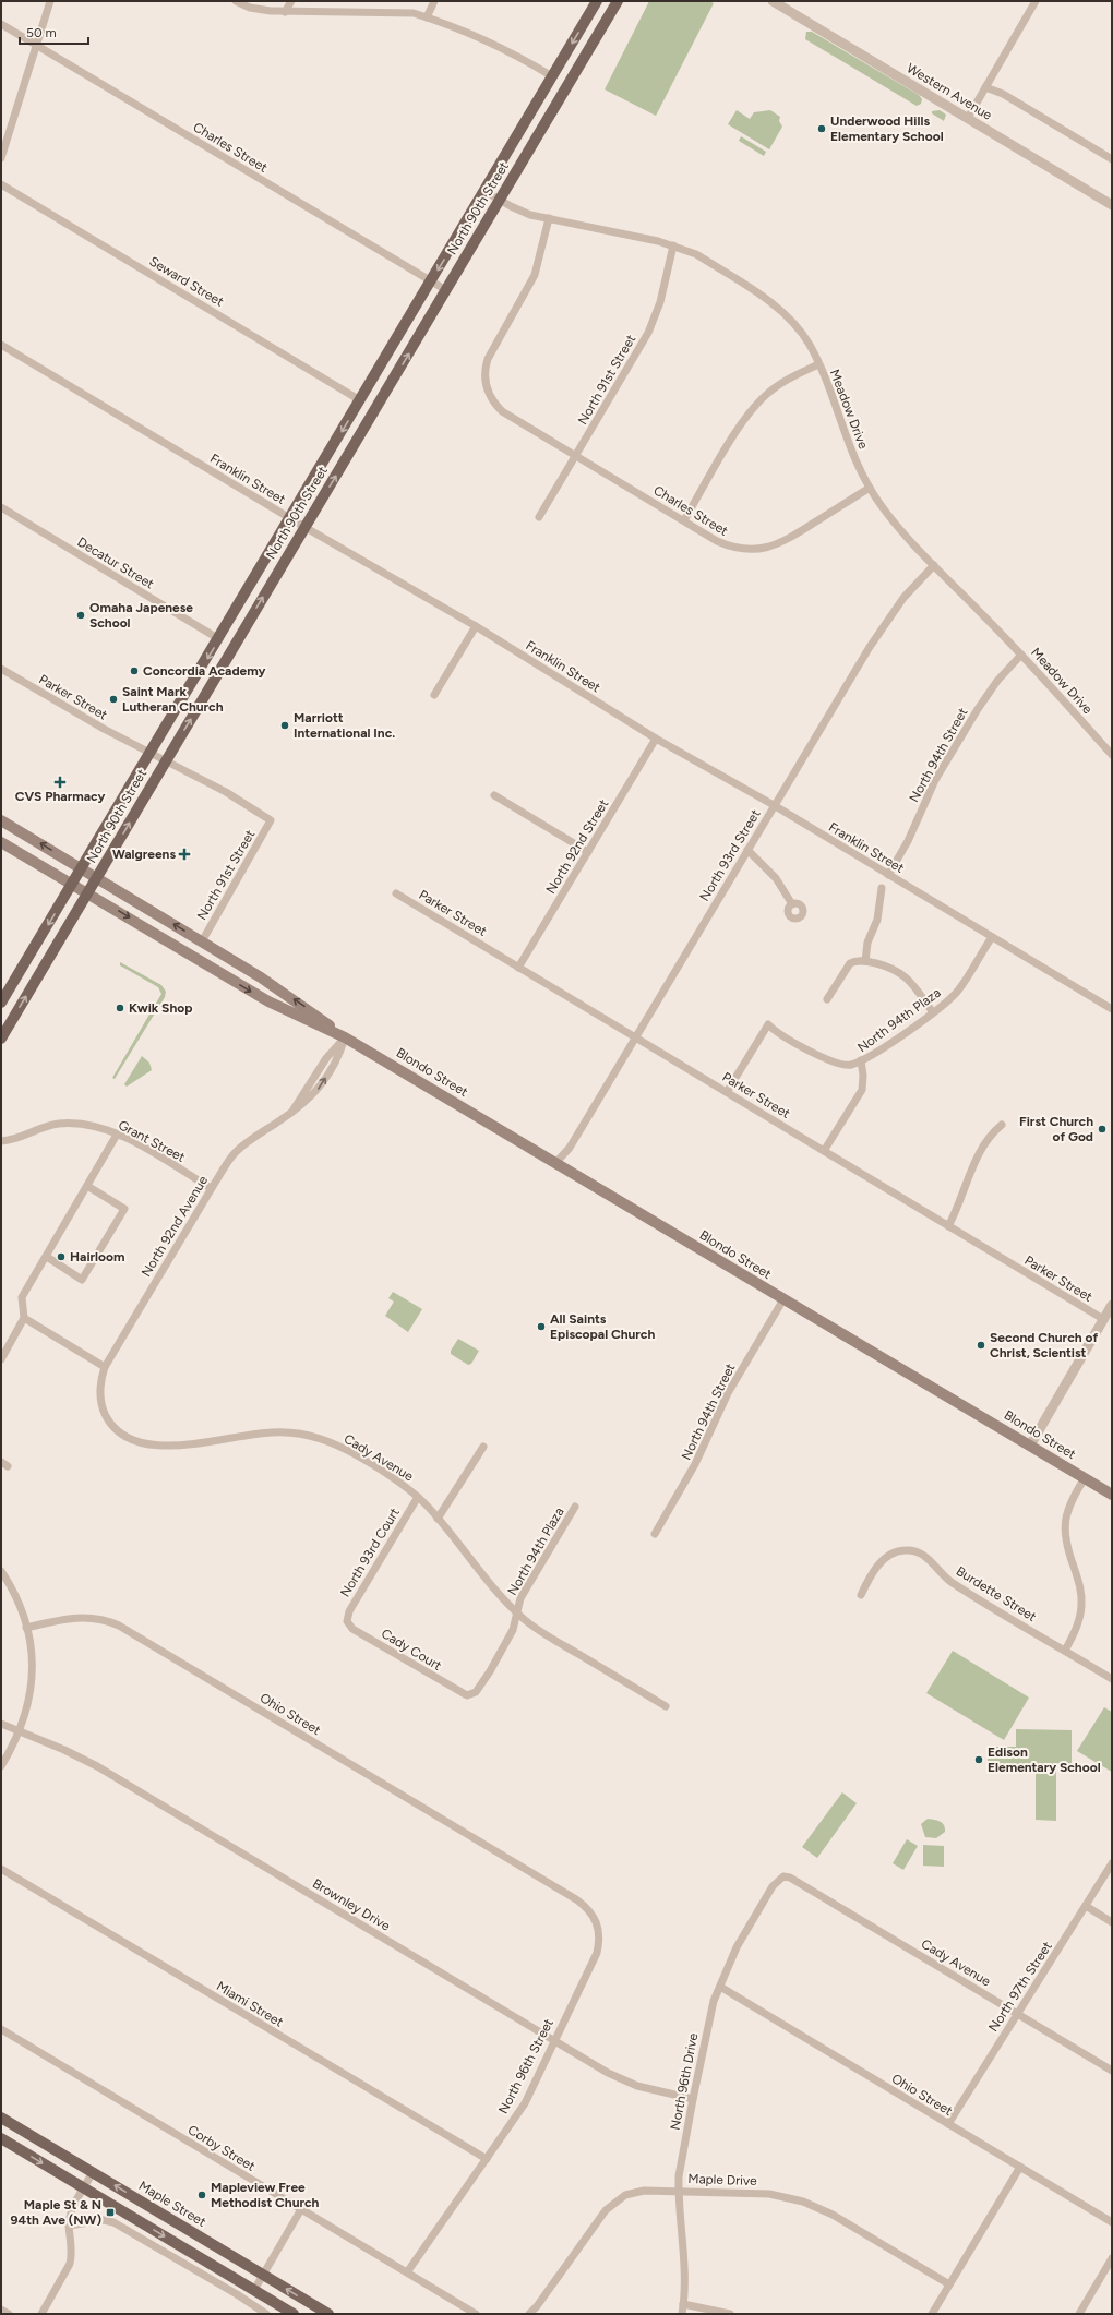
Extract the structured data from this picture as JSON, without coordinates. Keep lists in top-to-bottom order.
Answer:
{
  "streets": {
    "main road": ["North 90th Street", "Blondo Street", "Maple Street"],
    "street": [
      "Western Avenue",
      "Charles Street",
      "Seward Street",
      "North 91st Street",
      "Meadow Drive",
      "Franklin Street",
      "Decatur Street",
      "Parker Street",
      "North 94th Street",
      "North 92nd Street",
      "North 93rd Street",
      "North 94th Plaza",
      "Grant Street",
      "North 92nd Avenue",
      "Cady Avenue",
      "North 93rd Court",
      "Burdette Street",
      "Cady Court",
      "Ohio Street",
      "Brownley Drive",
      "North 97th Street",
      "Miami Street",
      "North 96th Street",
      "North 96th Drive",
      "Corby Street",
      "Maple Drive"
    ]
  },
  "crossings": [
    ["Charles Street", "North 90th Street"],
    ["Charles Street", "North 91st Street"],
    ["Charles Street", "Meadow Drive"],
    ["North 90th Street", "Seward Street"],
    ["North 90th Street", "Meadow Drive"],
    ["North 90th Street", "Franklin Street"],
    ["North 90th Street", "Decatur Street"],
    ["North 90th Street", "Parker Street"],
    ["North 90th Street", "Blondo Street"],
    ["North 91st Street", "Meadow Drive"],
    ["North 91st Street", "Parker Street"],
    ["North 91st Street", "Blondo Street"],
    ["Meadow Drive", "North 94th Street"],
    ["Meadow Drive", "North 93rd Street"],
    ["Franklin Street", "North 94th Street"],
    ["Franklin Street", "North 92nd Street"],
    ["Franklin Street", "North 93rd Street"],
    ["Franklin Street", "North 94th Plaza"],
    ["Parker Street", "North 92nd Street"],
    ["Parker Street", "North 93rd Street"],
    ["Parker Street", "North 94th Plaza"],
    ["North 94th Street", "Blondo Street"],
    ["North 93rd Street", "Blondo Street"],
    ["North 94th Plaza", "Cady Avenue"],
    ["North 94th Plaza", "Cady Court"],
    ["Blondo Street", "North 92nd Avenue"],
    ["Grant Street", "North 92nd Avenue"],
    ["North 92nd Avenue", "Cady Avenue"],
    ["Cady Avenue", "North 93rd Court"],
    ["Cady Avenue", "North 97th Street"],
    ["Cady Avenue", "North 96th Drive"],
    ["North 93rd Court", "Cady Court"],
    ["Ohio Street", "North 97th Street"],
    ["Ohio Street", "North 96th Street"],
    ["Ohio Street", "North 96th Drive"],
    ["Brownley Drive", "North 96th Street"],
    ["Brownley Drive", "North 96th Drive"],
    ["Miami Street", "North 96th Street"],
    ["North 96th Street", "Corby Street"],
    ["North 96th Drive", "Maple Drive"]
  ],
  "places": {
    "other": [
      "Underwood Hills Elementary School",
      "Omaha Japenese School",
      "Concordia Academy",
      "Saint Mark Lutheran Church",
      "Marriott International Inc.",
      "Kwik Shop",
      "First Church of God",
      "Hairloom",
      "All Saints Episcopal Church",
      "Second Church of Christ, Scientist",
      "Edison Elementary School",
      "Mapleview Free Methodist Church"
    ],
    "health": ["CVS Pharmacy", "Walgreens"],
    "transit": ["Maple St & N 94th Ave (NW)"]
  },
  "scale_bar": "50 m"
}
